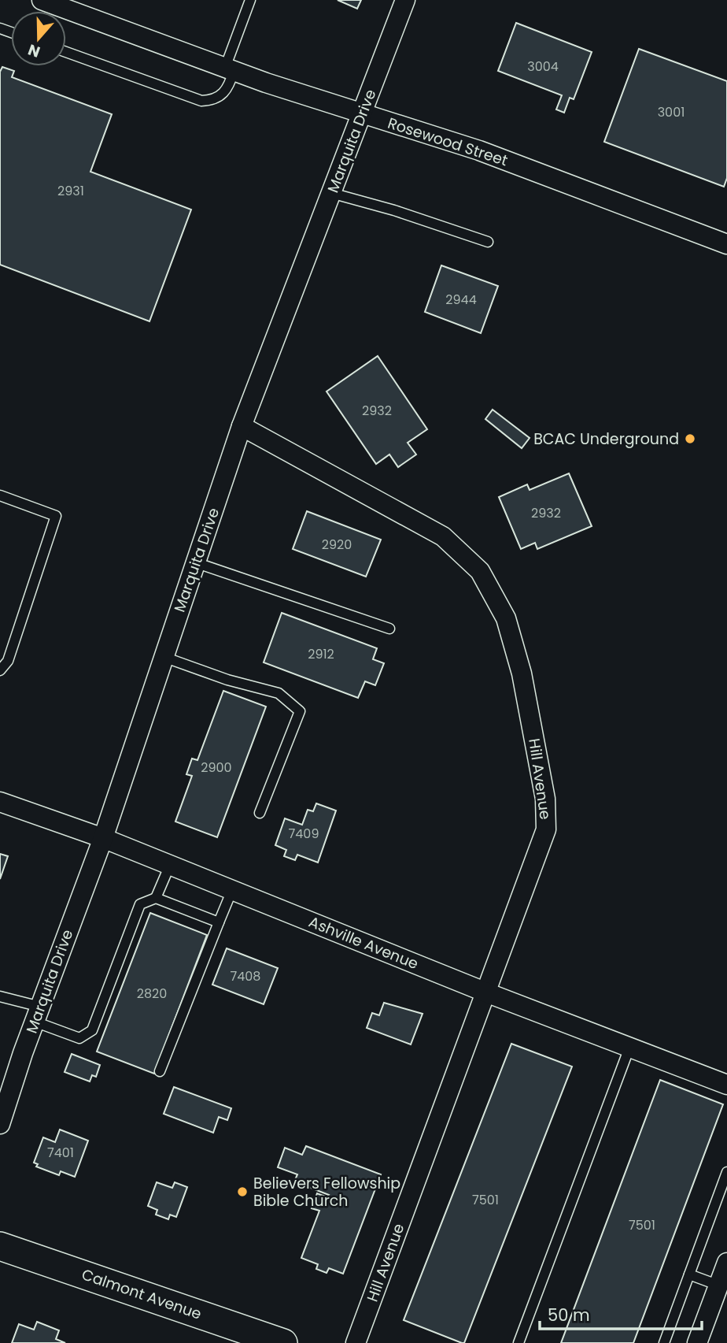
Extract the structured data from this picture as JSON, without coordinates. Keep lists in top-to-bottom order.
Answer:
{
  "streets": {
    "main road": ["Calmont Avenue"],
    "street": [
      "Marquita Drive",
      "Rosewood Street",
      "Hill Avenue",
      "Ashville Avenue"
    ]
  },
  "crossings": [
    ["Marquita Drive", "Rosewood Street"],
    ["Marquita Drive", "Hill Avenue"],
    ["Marquita Drive", "Ashville Avenue"],
    ["Hill Avenue", "Ashville Avenue"]
  ],
  "places": ["BCAC Underground", "Believers Fellowship Bible Church"],
  "house_numbers": [
    "3004",
    "3001",
    "2931",
    "2944",
    "2932",
    "2932",
    "2920",
    "2912",
    "2900",
    "7409",
    "7408",
    "2820",
    "7401",
    "7501",
    "7501"
  ],
  "scale_bar": "50 m",
  "north": "bottom"
}
